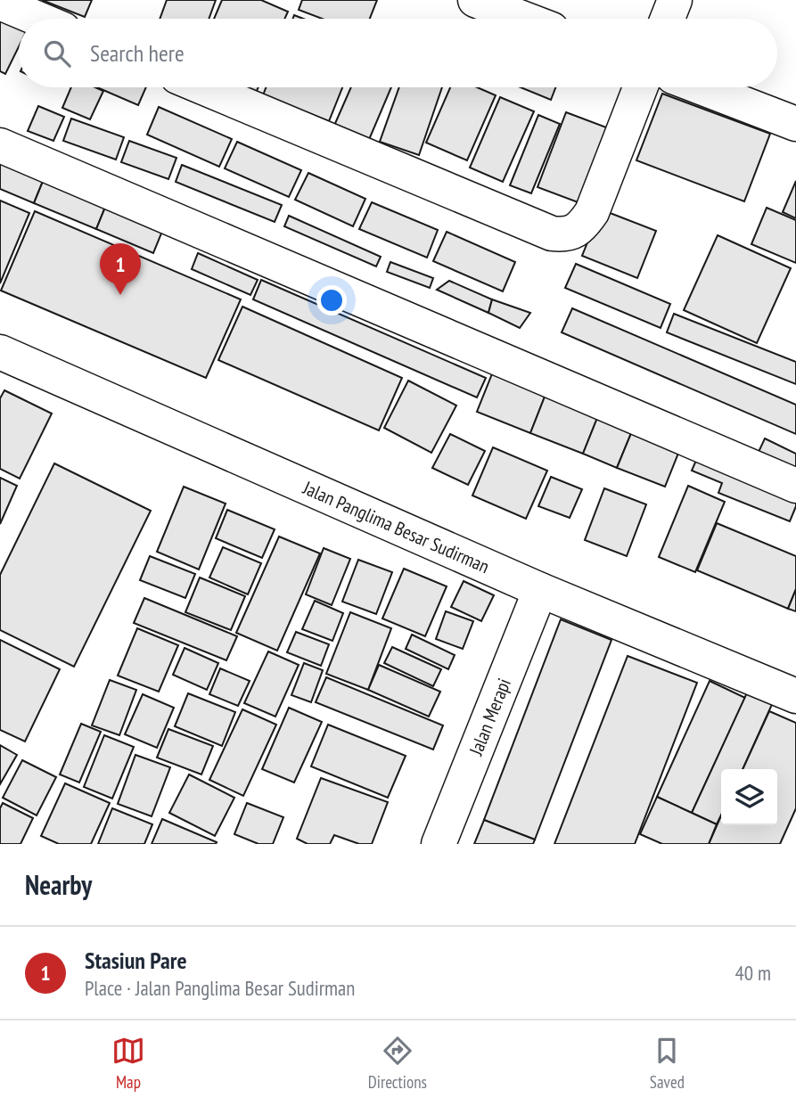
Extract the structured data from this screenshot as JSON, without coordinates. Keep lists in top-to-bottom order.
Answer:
{
  "streets": {
    "street": ["Jalan Panglima Besar Sudirman", "Jalan Merapi"]
  },
  "crossings": [
    ["Jalan Panglima Besar Sudirman", "Jalan Merapi"]
  ],
  "page": {
    "search": "Search here",
    "pins": "1",
    "heading": "Nearby",
    "list": [
      {
        "mark": "1",
        "name": "Stasiun Pare",
        "note": "Place · Jalan Panglima Besar Sudirman",
        "value": "40 m"
      }
    ],
    "nav": ["Map", "Directions", "Saved"]
  }
}
